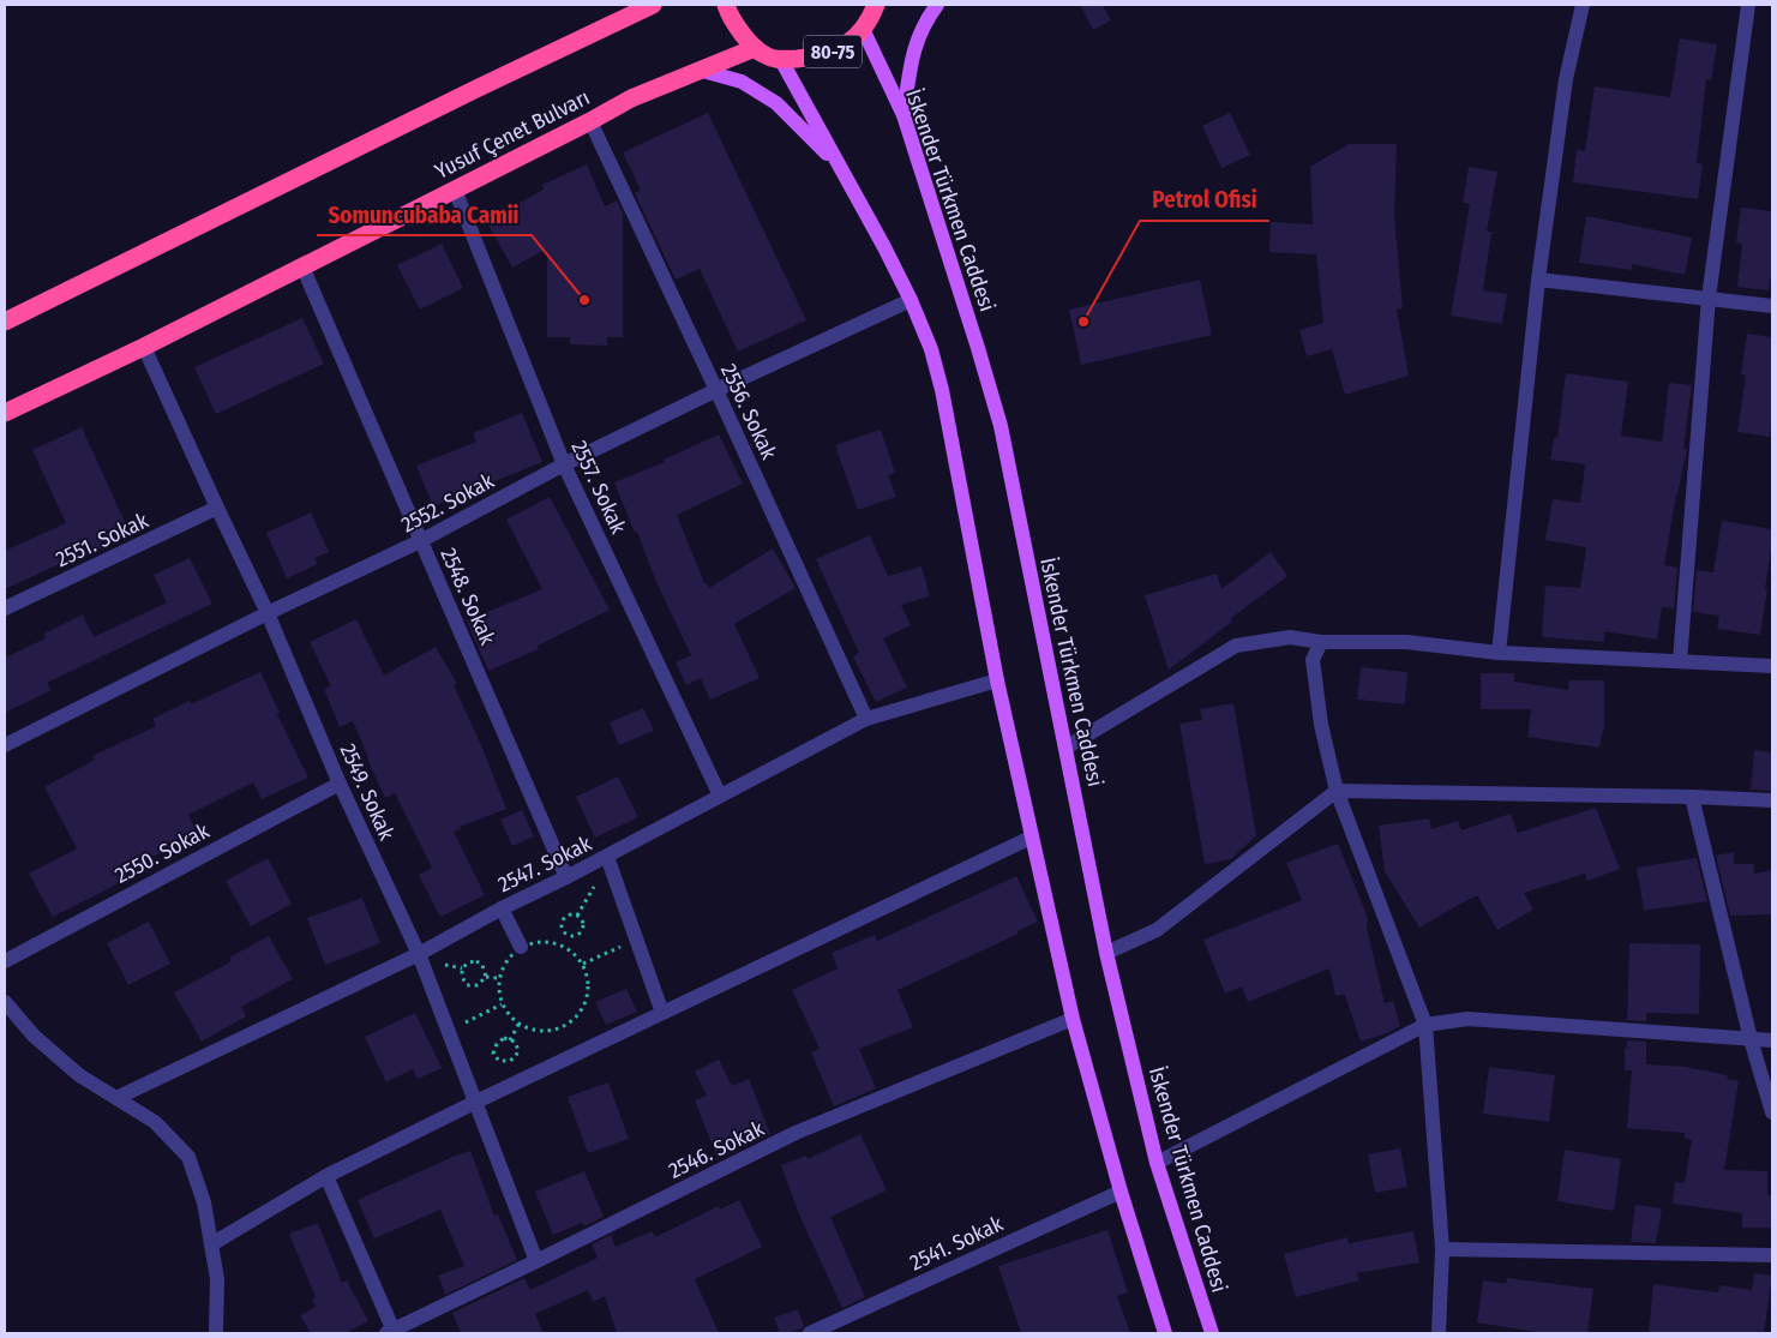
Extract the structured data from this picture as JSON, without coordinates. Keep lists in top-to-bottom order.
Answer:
{
  "streets": {
    "highway": ["80-75", "Yusuf Çenet Bulvarı"],
    "main road": ["İskender Türkmen Caddesi"],
    "street": [
      "2556. Sokak",
      "2557. Sokak",
      "2552. Sokak",
      "2551. Sokak",
      "2548. Sokak",
      "2549. Sokak",
      "2550. Sokak",
      "2547. Sokak",
      "2546. Sokak",
      "2541. Sokak"
    ]
  },
  "crossings": [
    ["80-75", "Yusuf Çenet Bulvarı"],
    ["80-75", "İskender Türkmen Caddesi"],
    ["80-75", "2552. Sokak"],
    ["80-75", "2547. Sokak"],
    ["80-75", "2546. Sokak"],
    ["80-75", "2541. Sokak"],
    ["Yusuf Çenet Bulvarı", "2556. Sokak"],
    ["Yusuf Çenet Bulvarı", "2557. Sokak"],
    ["Yusuf Çenet Bulvarı", "2548. Sokak"],
    ["Yusuf Çenet Bulvarı", "2549. Sokak"],
    ["2556. Sokak", "2552. Sokak"],
    ["2556. Sokak", "2547. Sokak"],
    ["2557. Sokak", "2552. Sokak"],
    ["2557. Sokak", "2547. Sokak"],
    ["2552. Sokak", "2548. Sokak"],
    ["2552. Sokak", "2549. Sokak"],
    ["2551. Sokak", "2549. Sokak"],
    ["2548. Sokak", "2547. Sokak"],
    ["2549. Sokak", "2550. Sokak"],
    ["2549. Sokak", "2547. Sokak"],
    ["2549. Sokak", "2546. Sokak"]
  ],
  "places": ["Somuncubaba Camii", "Petrol Ofisi"]
}
